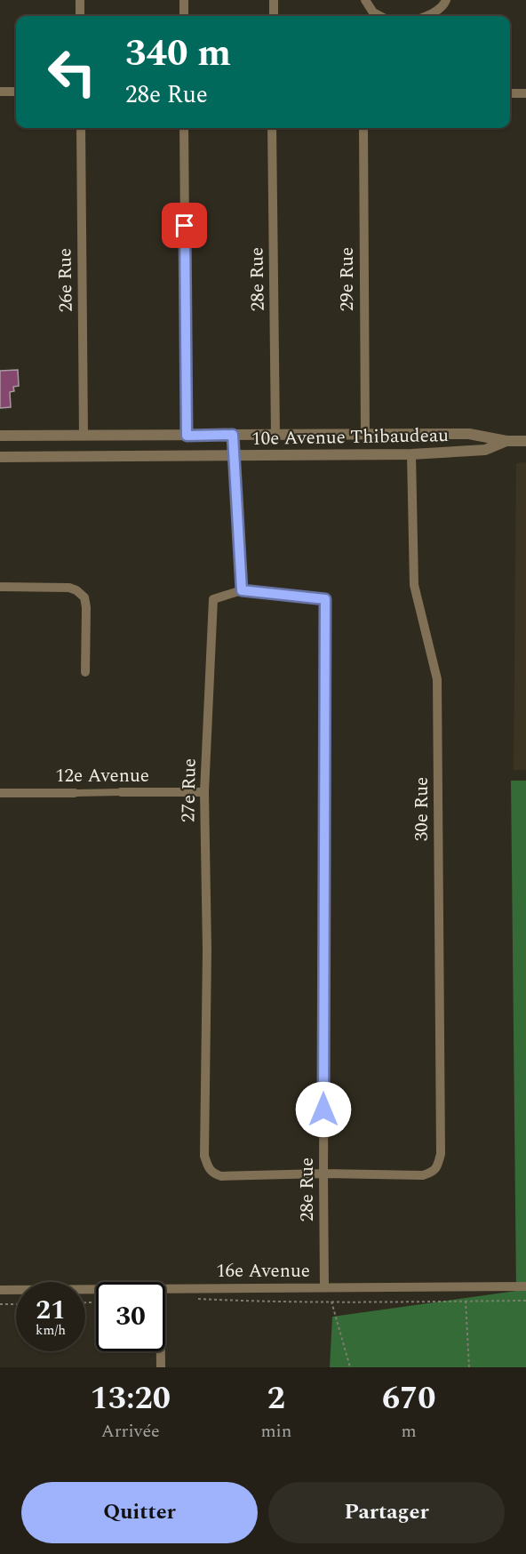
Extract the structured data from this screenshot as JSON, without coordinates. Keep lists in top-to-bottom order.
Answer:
{
  "streets": {
    "street": [
      "28e Rue",
      "29e Rue",
      "26e Rue",
      "10e Avenue Thibaudeau",
      "12e Avenue",
      "27e Rue",
      "30e Rue",
      "16e Avenue"
    ]
  },
  "crossings": [
    ["28e Rue", "10e Avenue Thibaudeau"],
    ["28e Rue", "27e Rue"],
    ["28e Rue", "30e Rue"],
    ["28e Rue", "16e Avenue"],
    ["29e Rue", "10e Avenue Thibaudeau"],
    ["26e Rue", "10e Avenue Thibaudeau"],
    ["10e Avenue Thibaudeau", "30e Rue"],
    ["12e Avenue", "27e Rue"],
    ["27e Rue", "30e Rue"]
  ],
  "page": {
    "turn": ["340 m", "28e Rue"],
    "speed": "21 km/h",
    "limit": "30",
    "eta": [
      "13:20",
      "Arrivée",
      "2",
      "min",
      "670",
      "m"
    ],
    "buttons": ["Quitter", "Partager"]
  }
}
